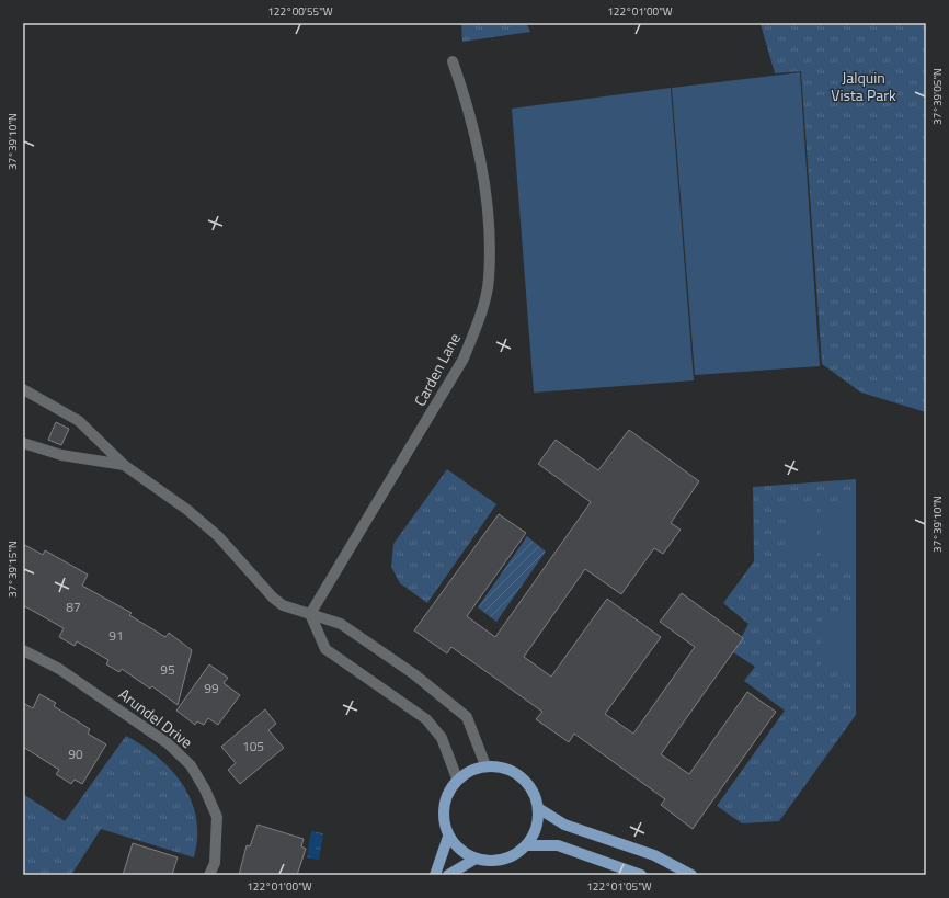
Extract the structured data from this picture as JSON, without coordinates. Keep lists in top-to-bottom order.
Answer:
{
  "streets": {
    "street": ["Carden Lane", "Arundel Drive"]
  },
  "parks": ["Jalquin Vista Park"],
  "house_numbers": [
    "87",
    "91",
    "95",
    "99",
    "105",
    "90"
  ],
  "coordinates": [
    "122°00'55\"W",
    "122°01'00\"W",
    "37°39'05\"N",
    "37°39'10\"N",
    "37°39'15\"N",
    "122°01'05\"W"
  ]
}
